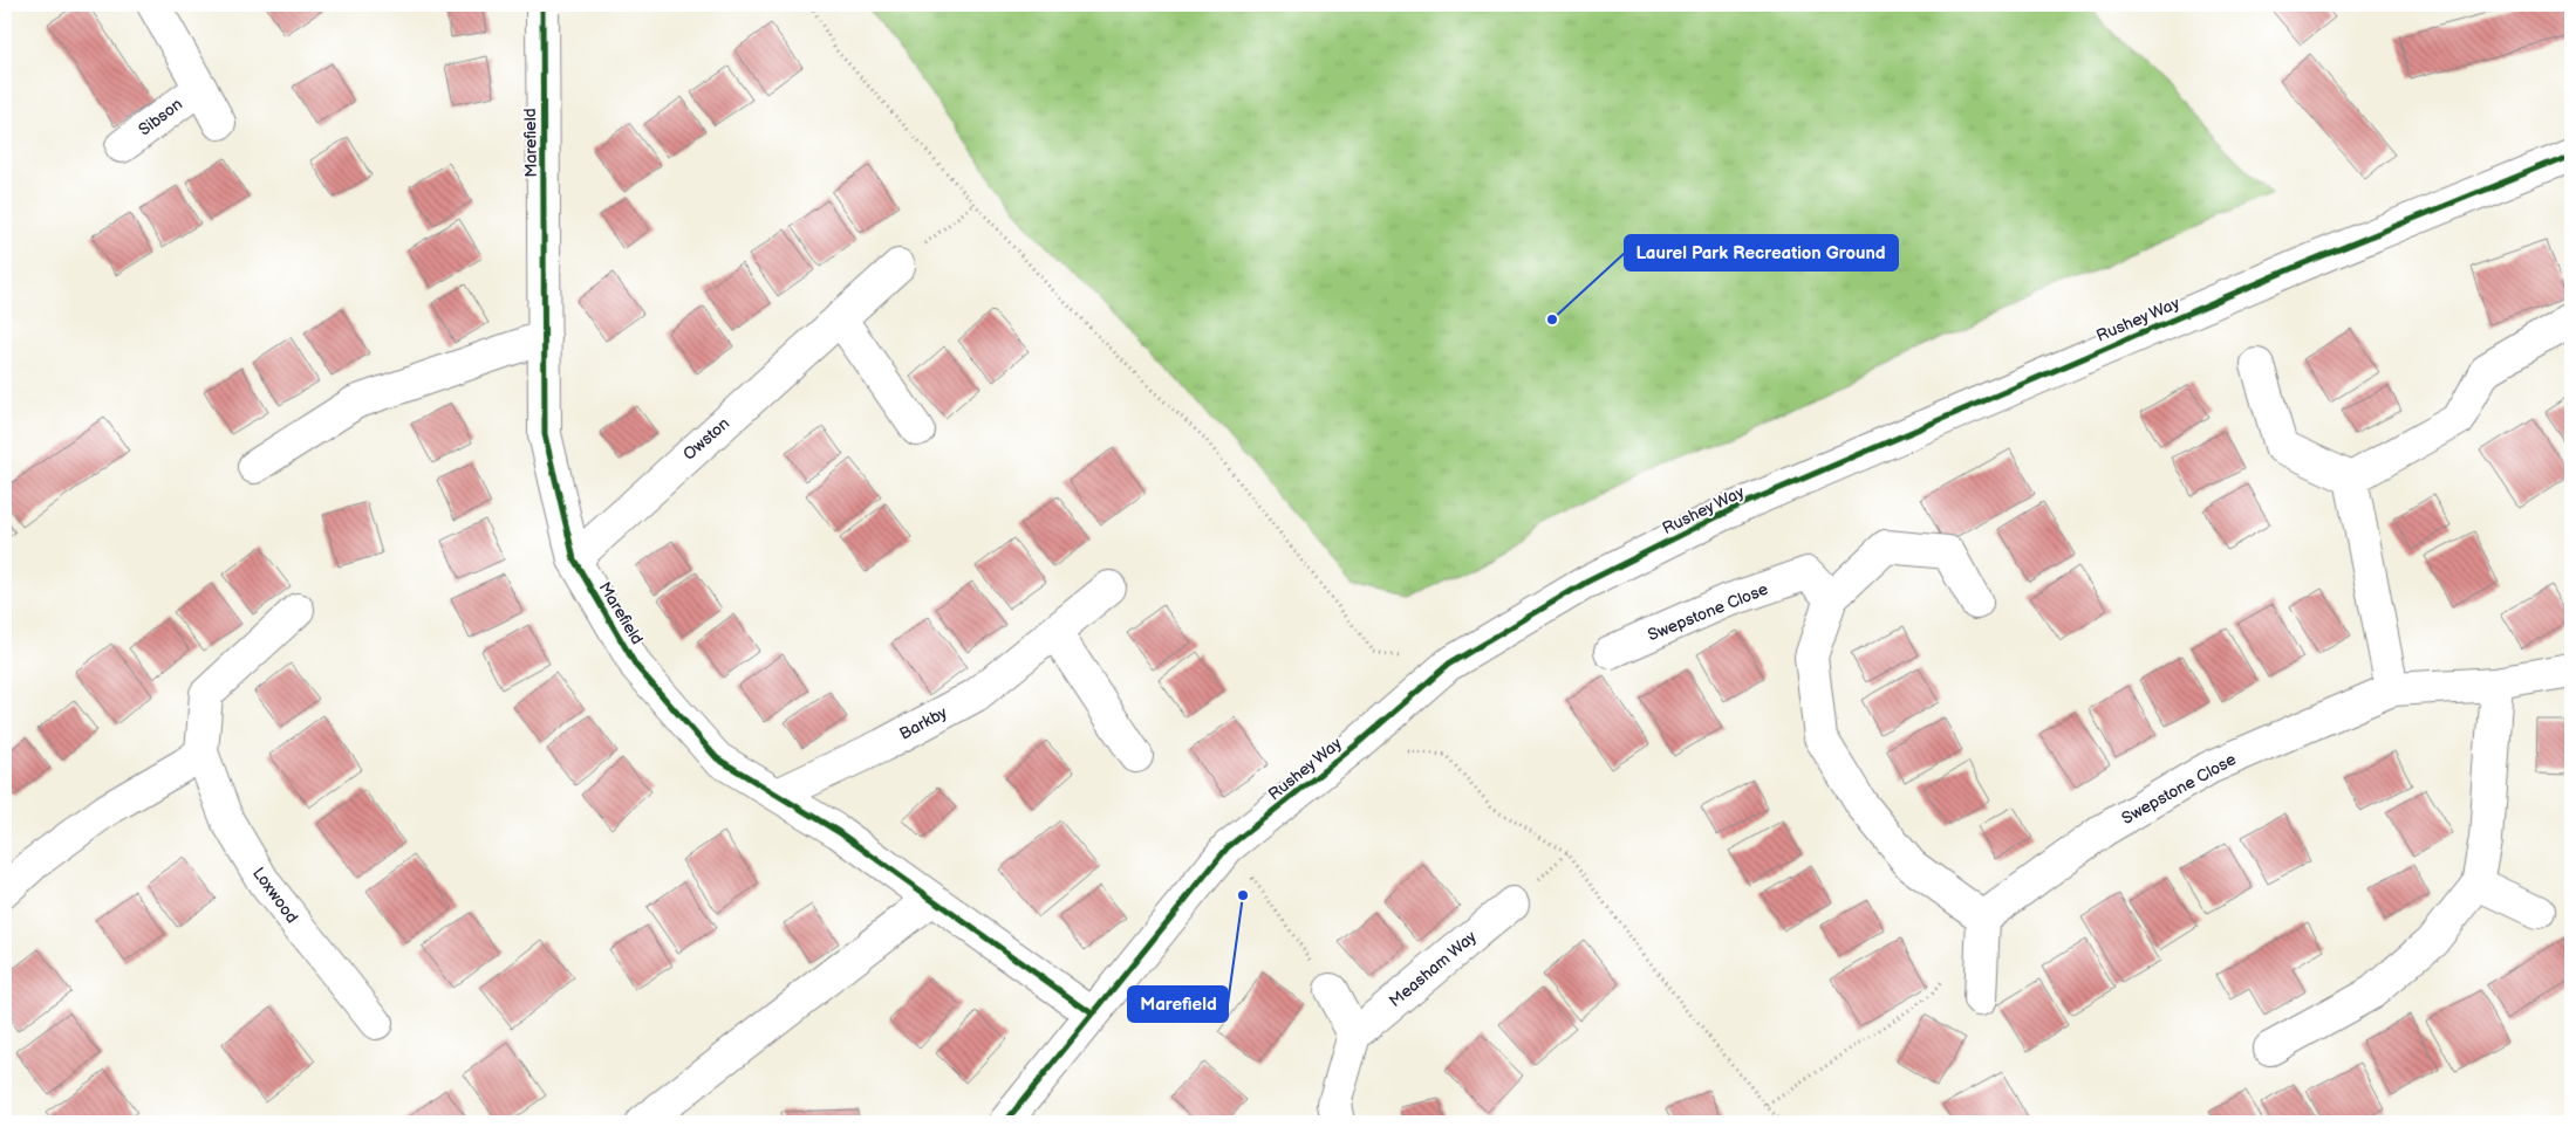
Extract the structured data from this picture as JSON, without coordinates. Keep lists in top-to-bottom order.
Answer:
{
  "streets": {
    "street": [
      "Sibson",
      "Marefield",
      "Rushey Way",
      "Owston",
      "Swepstone Close",
      "Barkby",
      "Loxwood",
      "Measham Way"
    ]
  },
  "crossings": [
    ["Marefield", "Rushey Way"],
    ["Marefield", "Owston"],
    ["Marefield", "Barkby"]
  ],
  "places": ["Laurel Park Recreation Ground", "Marefield"]
}
